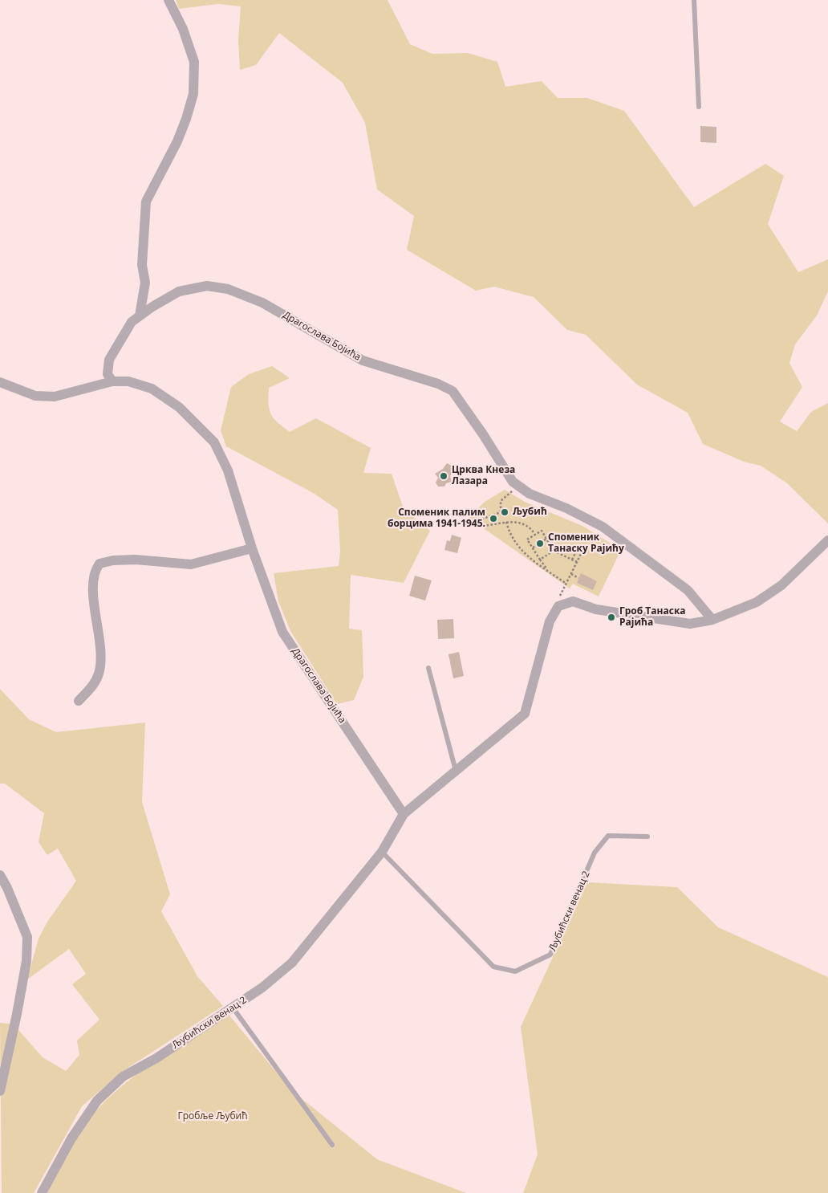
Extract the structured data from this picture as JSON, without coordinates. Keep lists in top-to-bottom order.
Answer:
{
  "streets": {
    "street": ["Драгослава Бојића", "Љубићски венац 2"]
  },
  "crossings": [
    ["Драгослава Бојића", "Љубићски венац 2"]
  ],
  "parks": ["Гробље Љубић"],
  "places": [
    "Црква Кнеза Лазара",
    "Љубић",
    "Споменик палим борцима 1941-1945.",
    "Споменик Танаску Рајићу",
    "Гроб Танаска Рајића"
  ]
}
